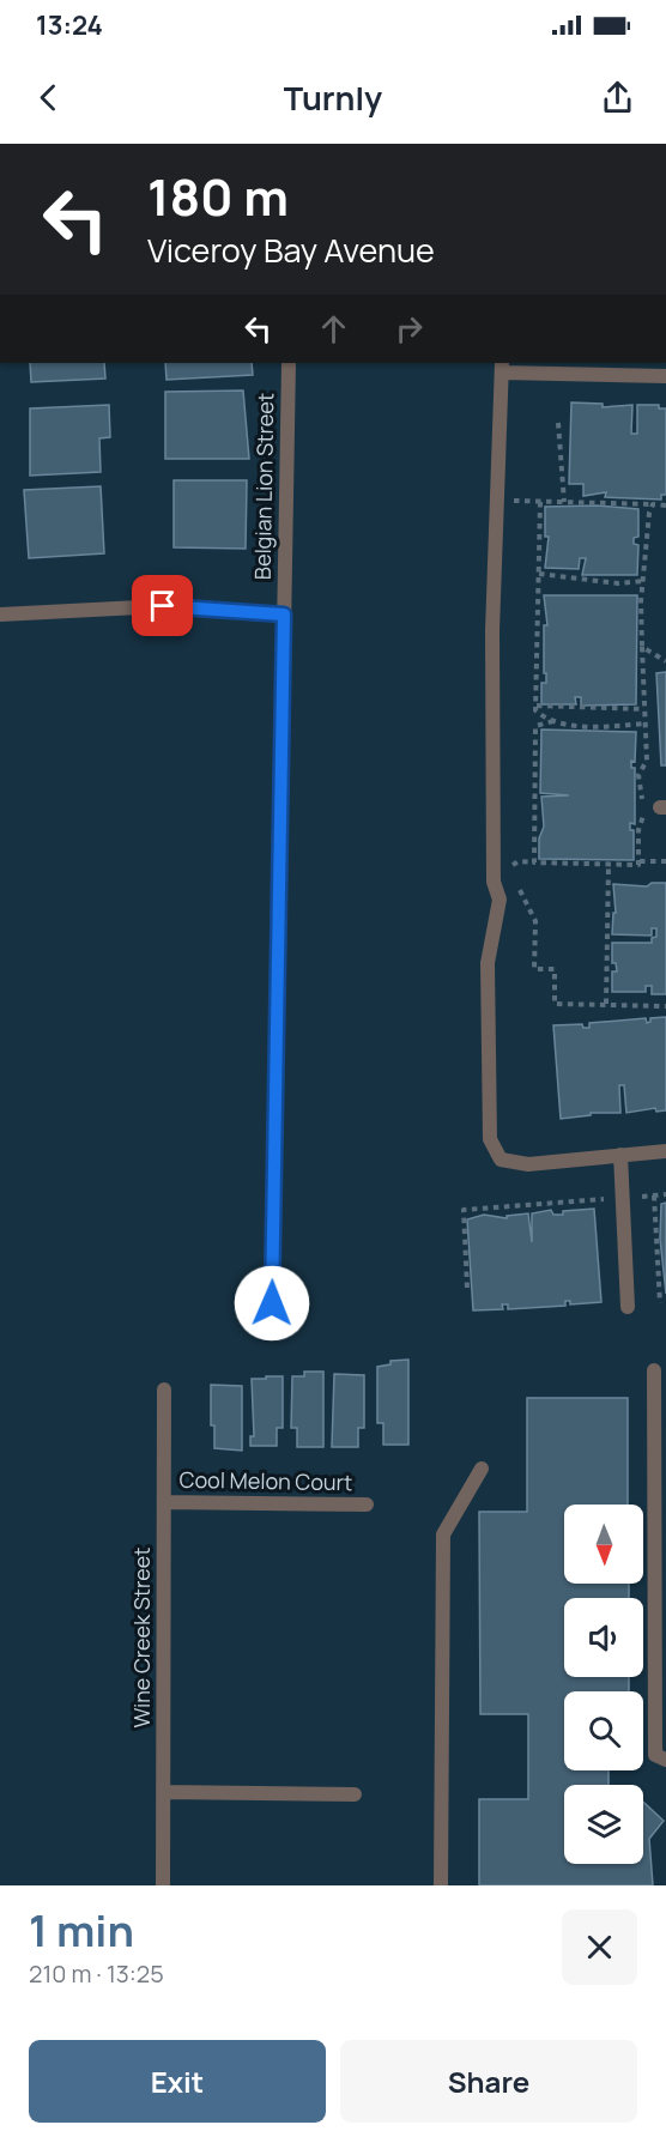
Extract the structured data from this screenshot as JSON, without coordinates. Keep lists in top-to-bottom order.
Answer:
{
  "streets": {
    "street": ["Belgian Lion Street", "Cool Melon Court", "Wine Creek Street"]
  },
  "crossings": [
    ["Cool Melon Court", "Wine Creek Street"]
  ],
  "north": "bottom",
  "page": {
    "status": "13:24",
    "header": "Turnly",
    "turn": ["180 m", "Viceroy Bay Avenue"],
    "heading": ["1 min", "210 m · 13:25"],
    "buttons": ["Exit", "Share"]
  }
}
